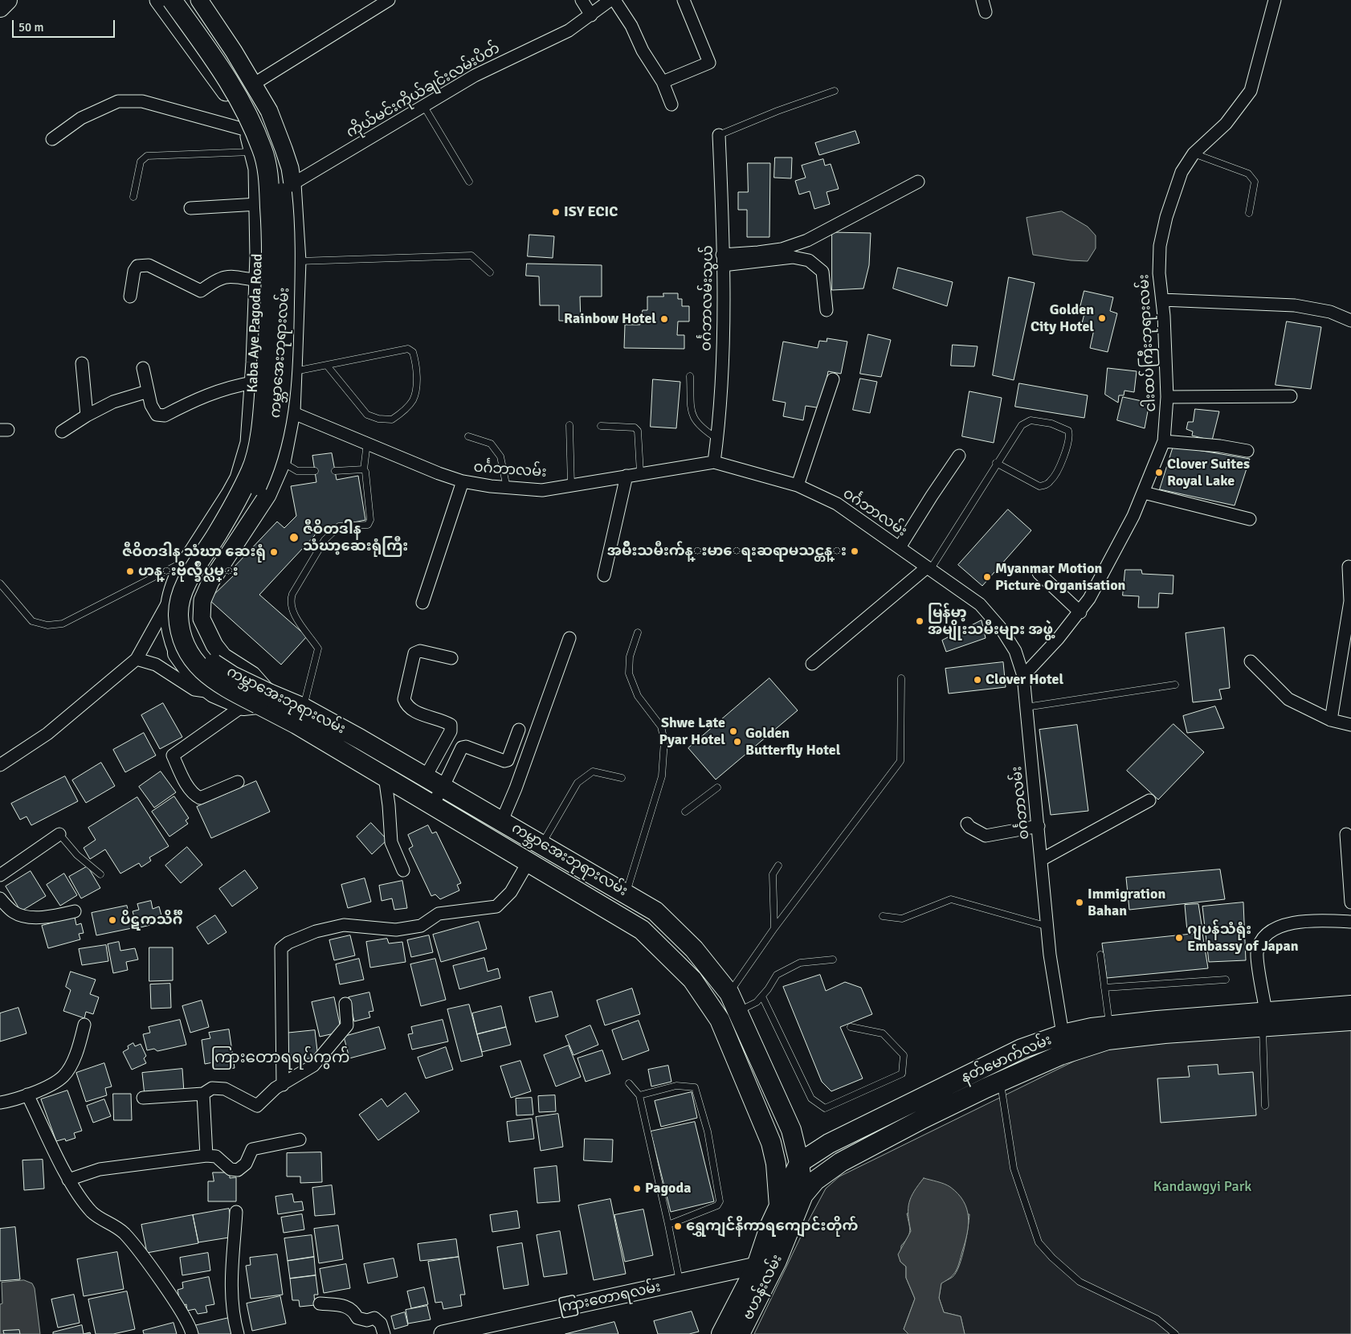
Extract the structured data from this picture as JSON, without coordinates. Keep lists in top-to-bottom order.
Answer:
{
  "streets": {
    "main road": [
      "Kaba Aye Pagoda Road",
      "ကမ္ဘာအေးဘုရားလမ်း",
      "နတ်မောက်လမ်း",
      "ဗဟန်းလမ်း",
      "ကြားတောရလမ်း"
    ],
    "street": [
      "ကိုယ်မင်းကိုယ်ချင်းလမ်းပိတ်",
      "ဝင်္ဂဘာလမ်းသွယ်",
      "ငါးထပ်ကြီးဘုရားလမ်း",
      "ဝင်္ဂဘာလမ်း"
    ]
  },
  "crossings": [
    ["ကိုယ်မင်းကိုယ်ချင်းလမ်းပိတ်", "Kaba Aye Pagoda Road"],
    ["ဝင်္ဂဘာလမ်းသွယ်", "ဝင်္ဂဘာလမ်း"],
    ["Kaba Aye Pagoda Road", "ကမ္ဘာအေးဘုရားလမ်း"],
    ["Kaba Aye Pagoda Road", "ဝင်္ဂဘာလမ်း"],
    ["ငါးထပ်ကြီးဘုရားလမ်း", "ဝင်္ဂဘာလမ်း"],
    ["ကမ္ဘာအေးဘုရားလမ်း", "နတ်မောက်လမ်း"],
    ["ကမ္ဘာအေးဘုရားလမ်း", "ဗဟန်းလမ်း"],
    ["ဝင်္ဂဘာလမ်း", "နတ်မောက်လမ်း"],
    ["နတ်မောက်လမ်း", "ဗဟန်းလမ်း"],
    ["ဗဟန်းလမ်း", "ကြားတောရလမ်း"]
  ],
  "districts": ["ကြားတောရရပ်ကွက်"],
  "parks": ["Kandawgyi Park"],
  "places": [
    "ISY ECIC",
    "Golden City Hotel",
    "Rainbow Hotel",
    "Clover Suites Royal Lake",
    "ဇီဝိတဒါန သံဃာ့ဆေးရုံကြီး",
    "အမ်ိဳးသမီးက်န္းမာေရးဆရာမသင္တန္း",
    "ဇီဝိတဒါန သံဃာ ဆေးရုံ",
    "ဟန္းဗိုလ္ခ်ဳပ္လမ္း",
    "Myanmar Motion Picture Organisation",
    "မြန်မာ့ အမျိုးသမီးများ အဖွဲ့",
    "Clover Hotel",
    "Shwe Late Pyar Hotel",
    "Golden Butterfly Hotel",
    "Immigration Bahan",
    "ပိဋကသိင်္ဂီ",
    "ဂျပန်သံရုံး Embassy of Japan",
    "Pagoda",
    "ရွှေကျင်နိကာရကျောင်းတိုက်"
  ],
  "scale_bar": "50 m"
}
